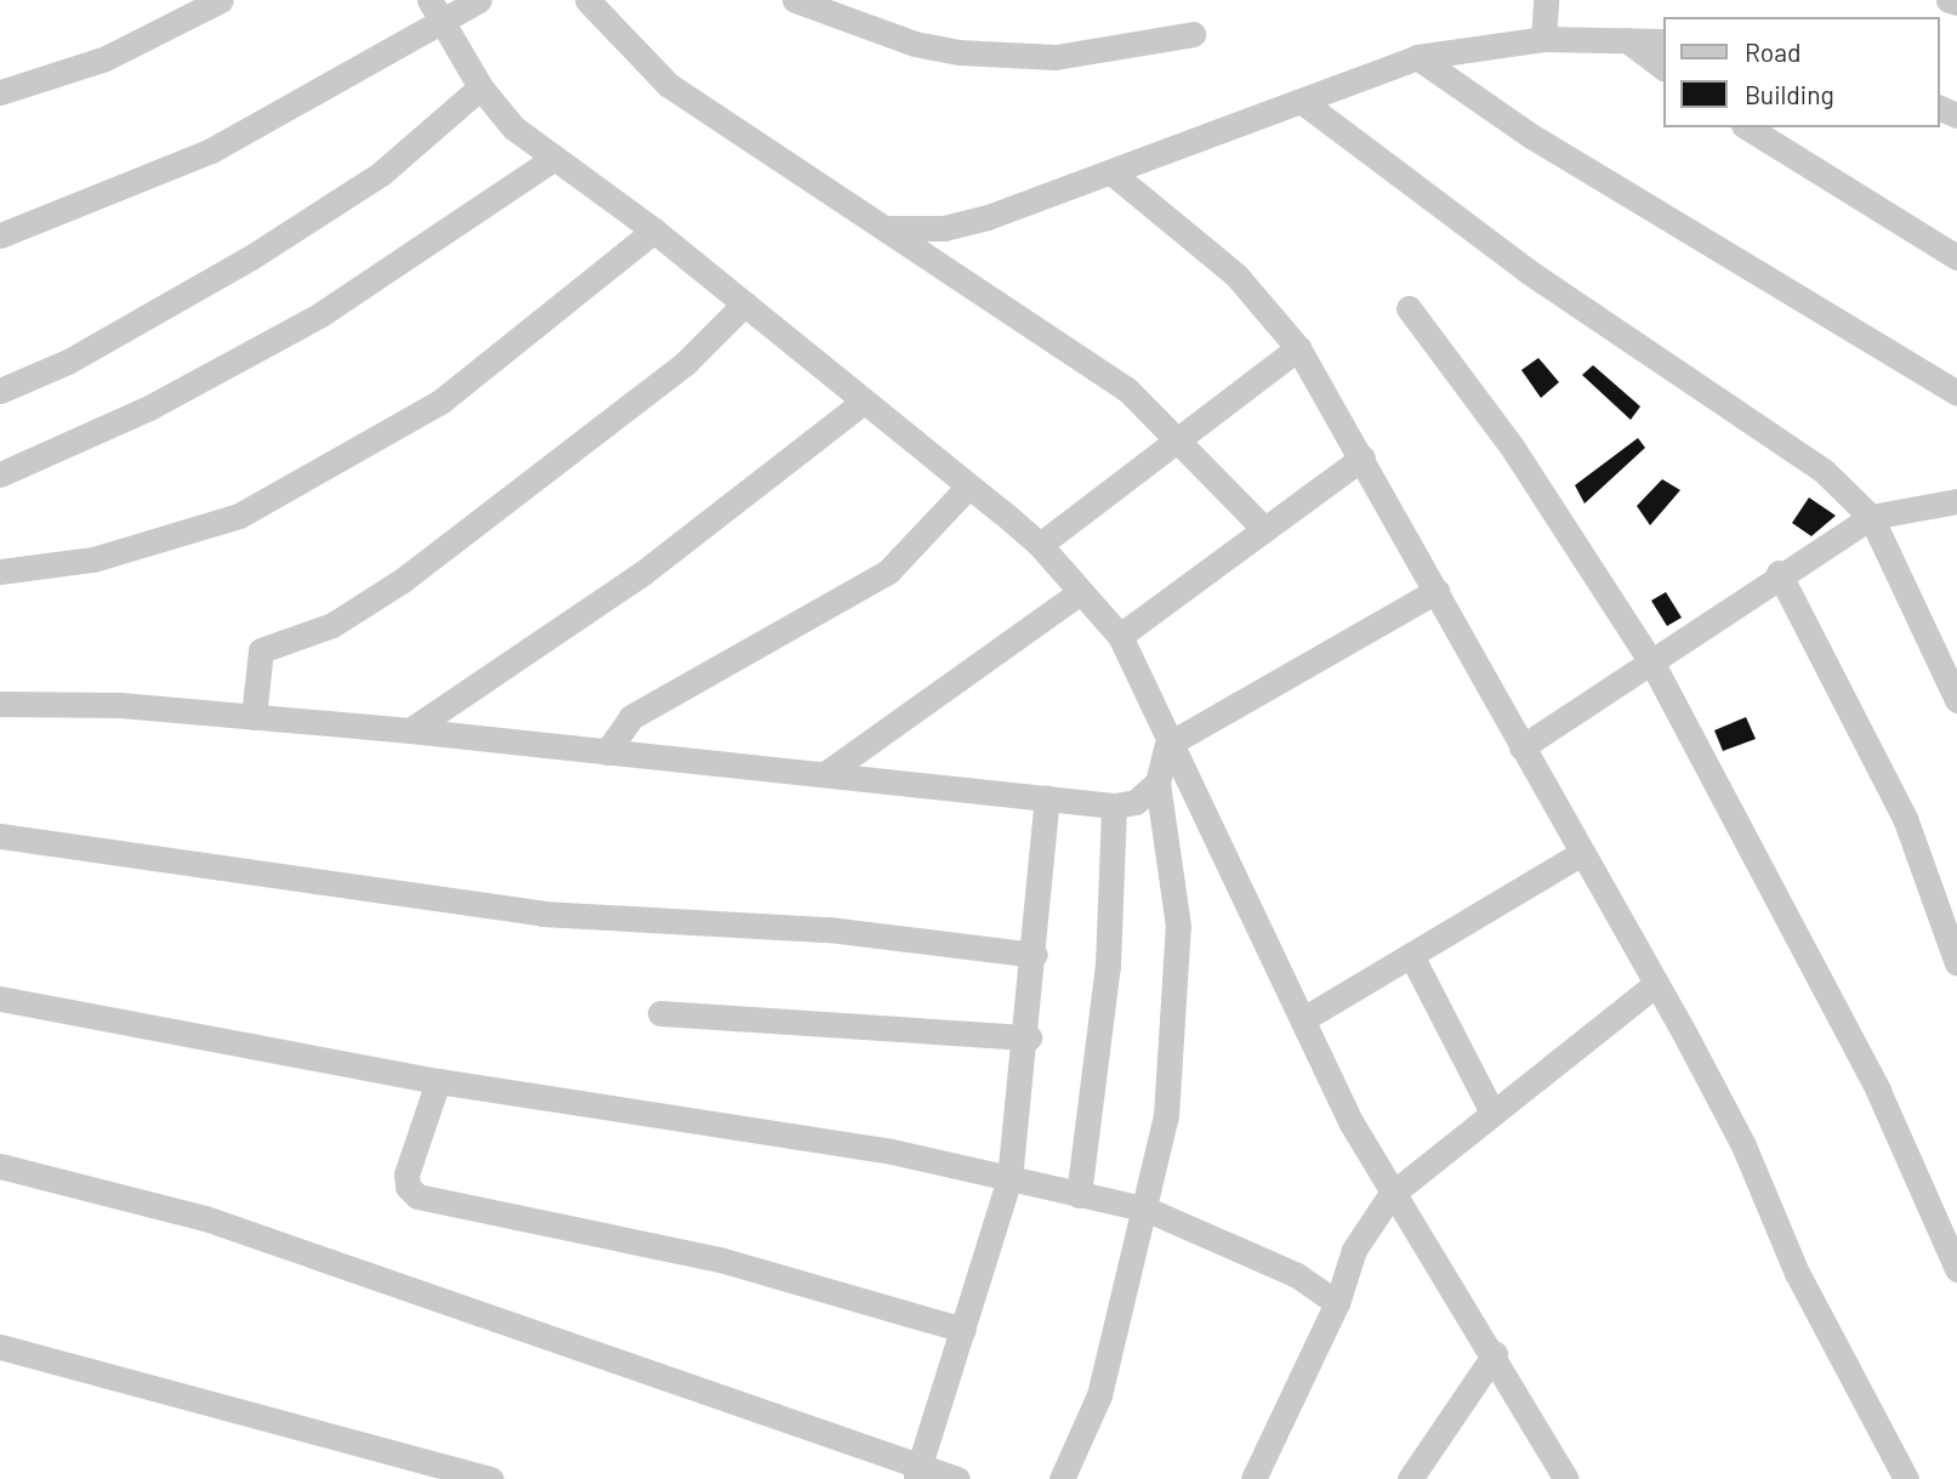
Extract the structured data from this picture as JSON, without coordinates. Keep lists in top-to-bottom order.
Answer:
{
  "legend": ["Road", "Building"]
}
